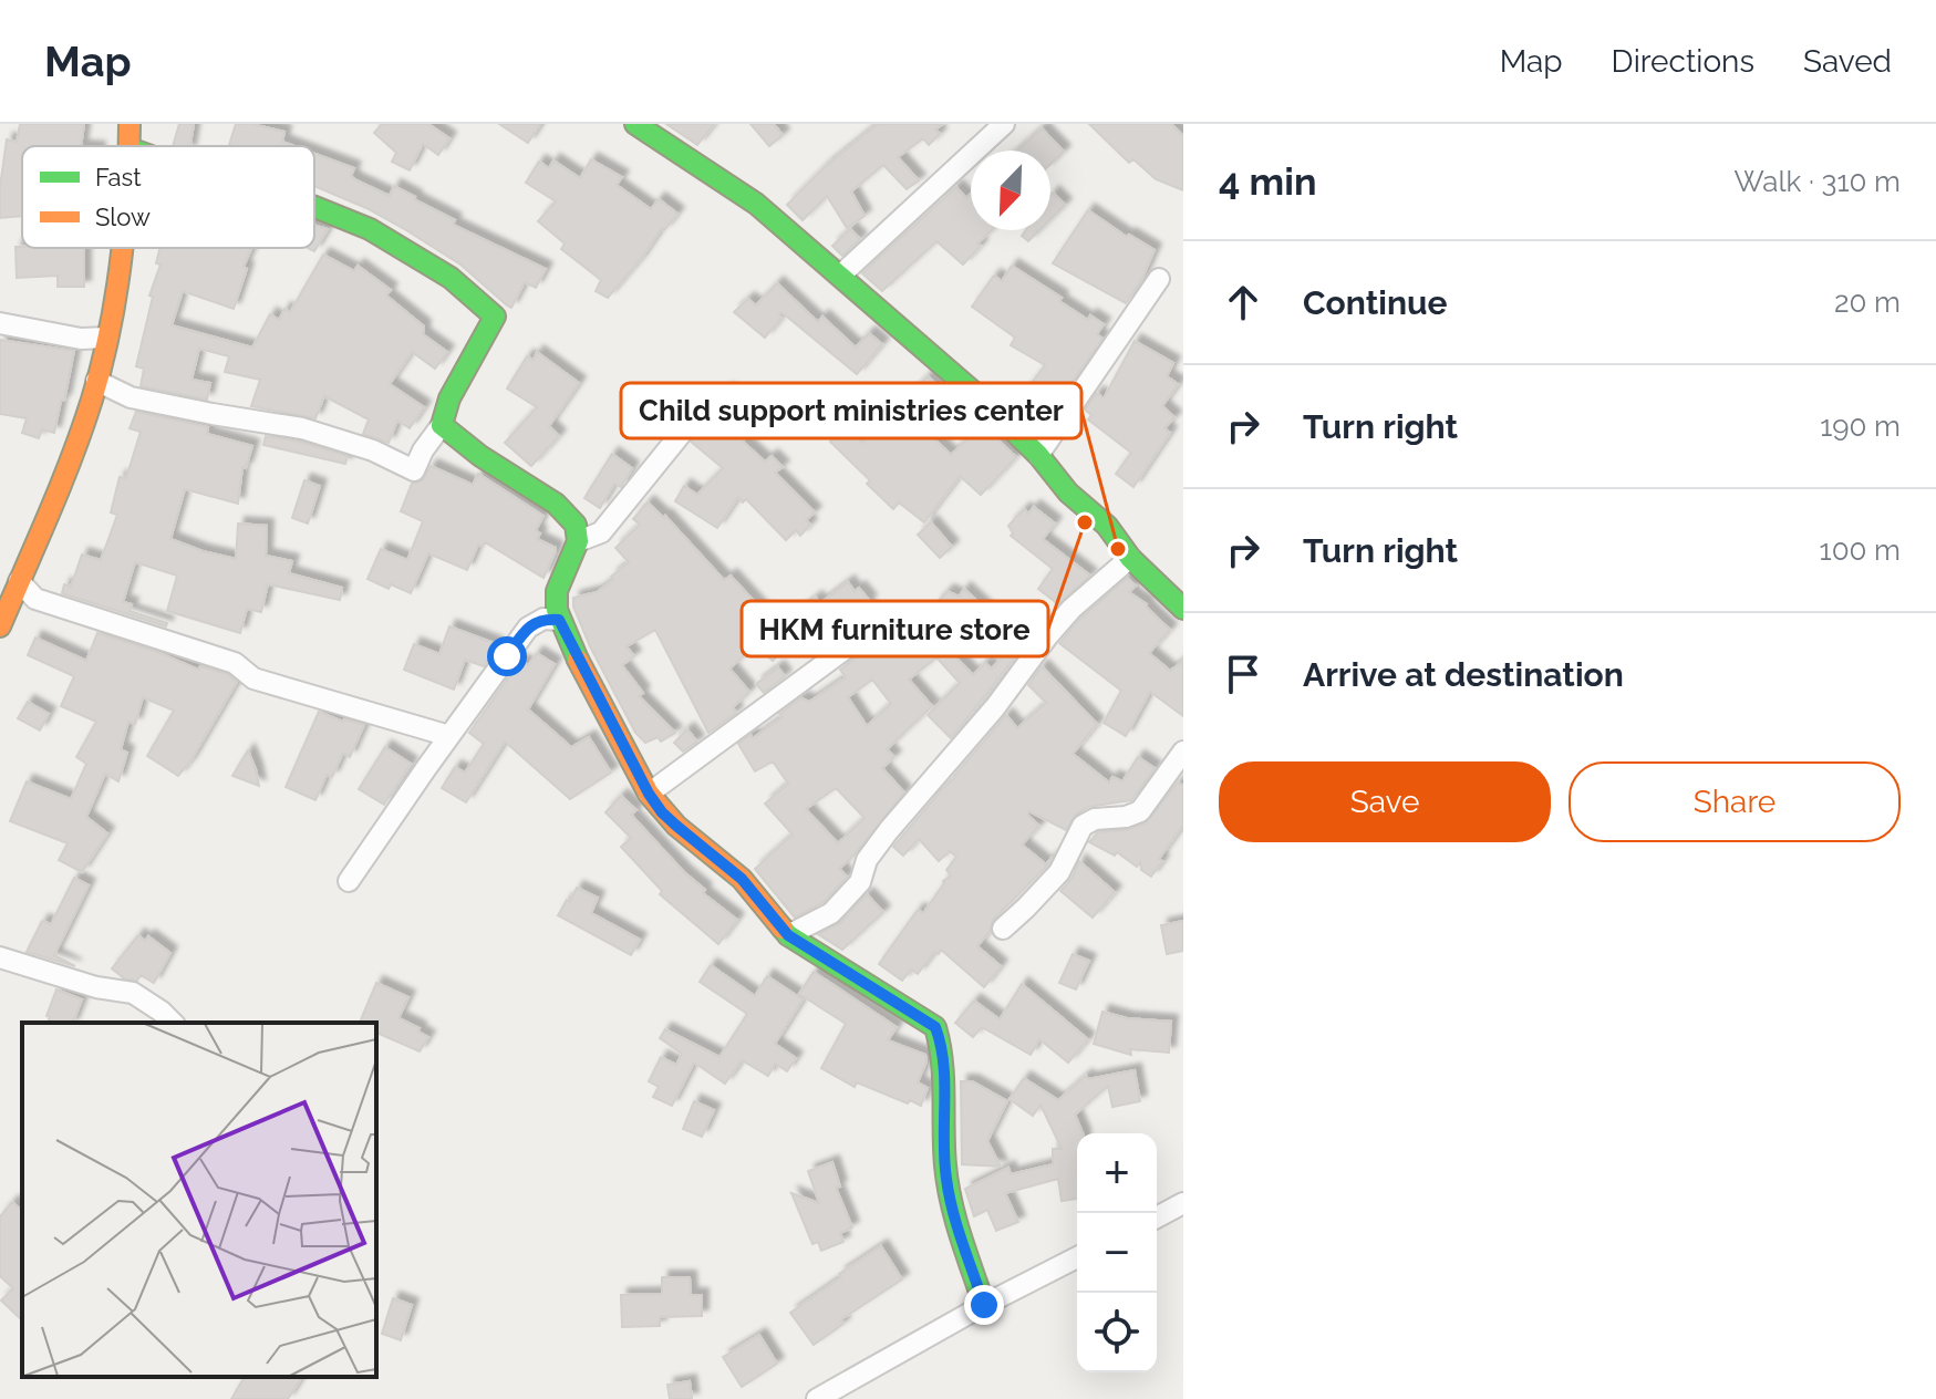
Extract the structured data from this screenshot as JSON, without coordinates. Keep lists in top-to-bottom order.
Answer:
{
  "places": ["HKM furniture store", "Child support ministries center"],
  "legend": ["Fast", "Slow"],
  "north": "bottom left",
  "page": {
    "header": "Map",
    "nav": ["Map", "Directions", "Saved"],
    "heading": ["4 min", "Walk · 310 m"],
    "list": [
      ["Continue", "20 m"],
      ["Turn right", "190 m"],
      ["Turn right", "100 m"],
      "Arrive at destination"
    ],
    "buttons": ["Save", "Share"],
    "map_buttons": ["+", "−"]
  }
}
